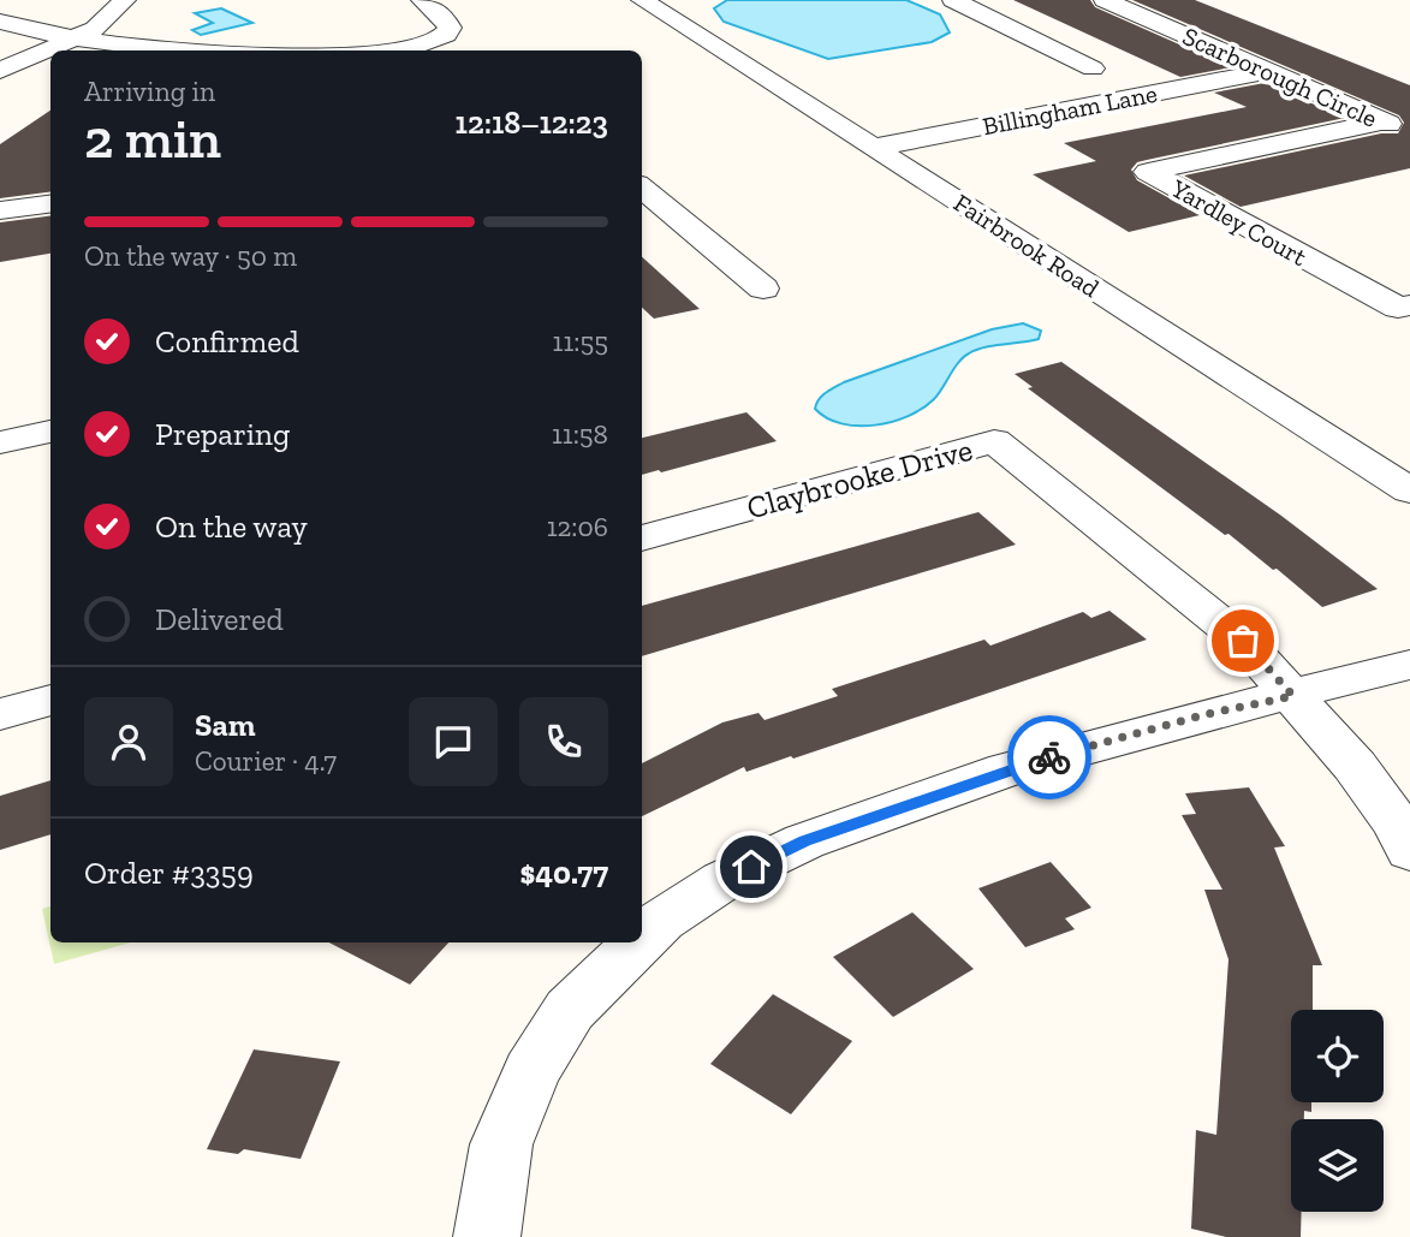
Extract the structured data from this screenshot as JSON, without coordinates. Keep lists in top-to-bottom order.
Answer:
{
  "streets": {
    "street": [
      "Scarborough Circle",
      "Billingham Lane",
      "Yardley Court",
      "Fairbrook Road",
      "Claybrooke Drive"
    ]
  },
  "crossings": [
    ["Scarborough Circle", "Billingham Lane"],
    ["Scarborough Circle", "Yardley Court"],
    ["Billingham Lane", "Fairbrook Road"]
  ],
  "page": {
    "heading": ["2 min", "Arriving in", "12:18–12:23"],
    "panel": [
      "Sam",
      "Courier · 4.7",
      "Order #3359",
      "$40.77"
    ],
    "bar": "On the way · 50 m",
    "list": [
      ["Confirmed", "11:55"],
      ["Preparing", "11:58"],
      ["On the way", "12:06"],
      "Delivered"
    ]
  }
}
